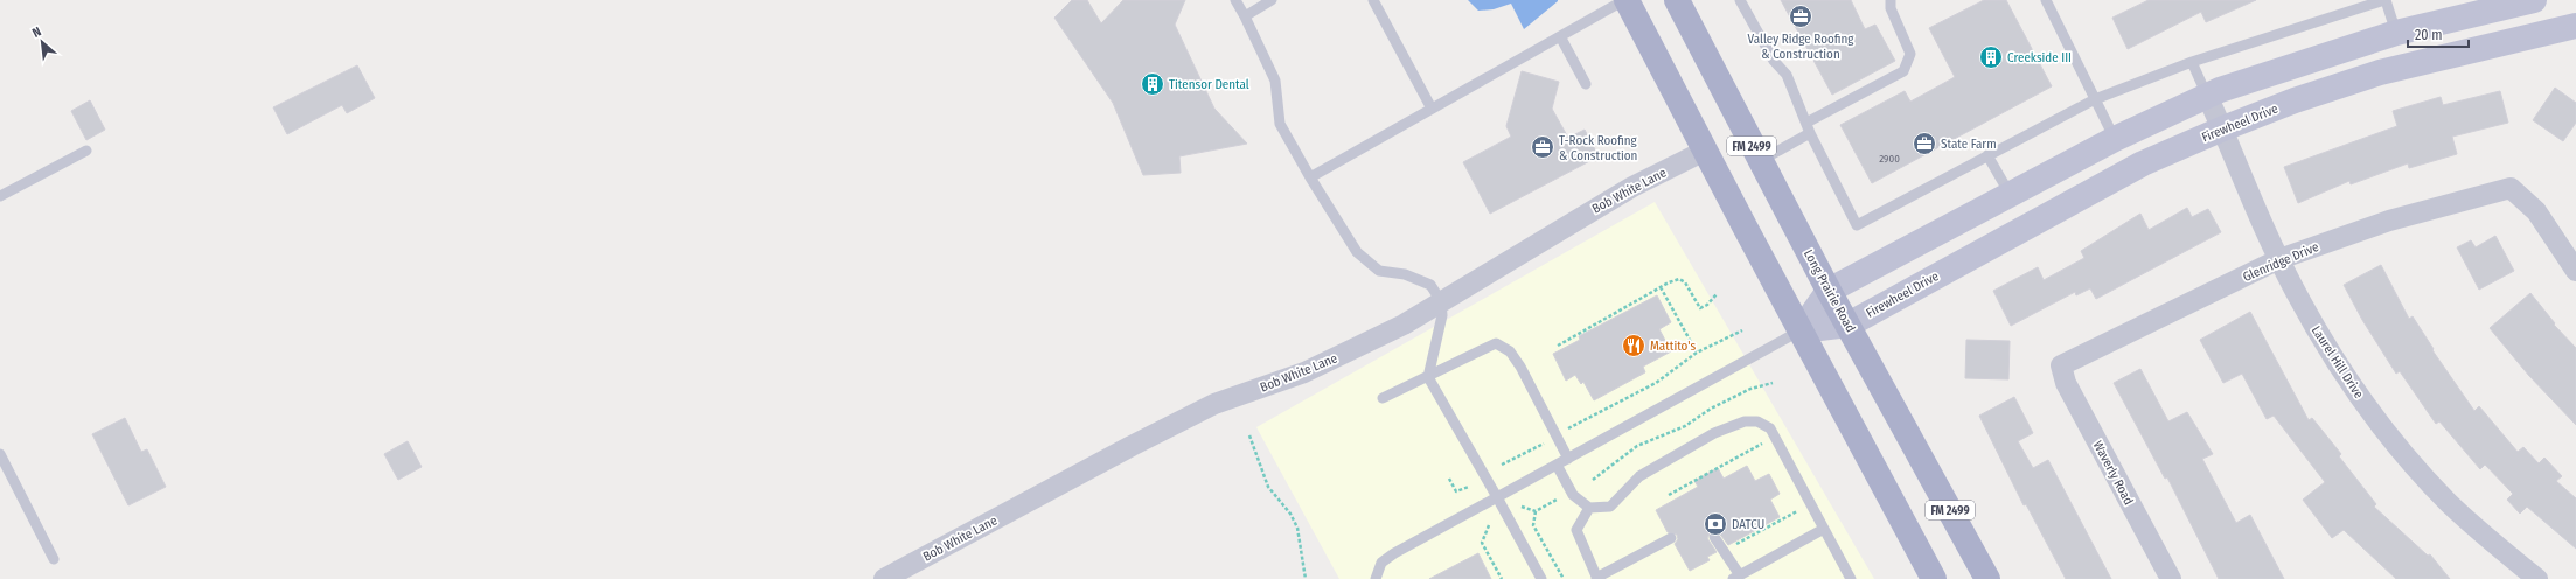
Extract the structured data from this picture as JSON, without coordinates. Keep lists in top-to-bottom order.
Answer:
{
  "streets": {
    "main road": ["FM 2499", "Long Prairie Road"],
    "street": [
      "Firewheel Drive",
      "Bob White Lane",
      "Glenridge Drive",
      "Laurel Hill Drive",
      "Waverly Road"
    ]
  },
  "crossings": [
    ["Firewheel Drive", "FM 2499"],
    ["Firewheel Drive", "Long Prairie Road"],
    ["Firewheel Drive", "Laurel Hill Drive"],
    ["FM 2499", "Bob White Lane"],
    ["Glenridge Drive", "Laurel Hill Drive"],
    ["Glenridge Drive", "Waverly Road"]
  ],
  "places": {
    "office": ["Valley Ridge Roofing & Construction", "State Farm", "T-Rock Roofing & Construction"],
    "building": ["Creekside III", "Titensor Dental"],
    "restaurant": ["Mattito's"],
    "bank": ["DATCU"]
  },
  "house_numbers": ["2900"],
  "scale_bar": "20 m",
  "north": "top left"
}
